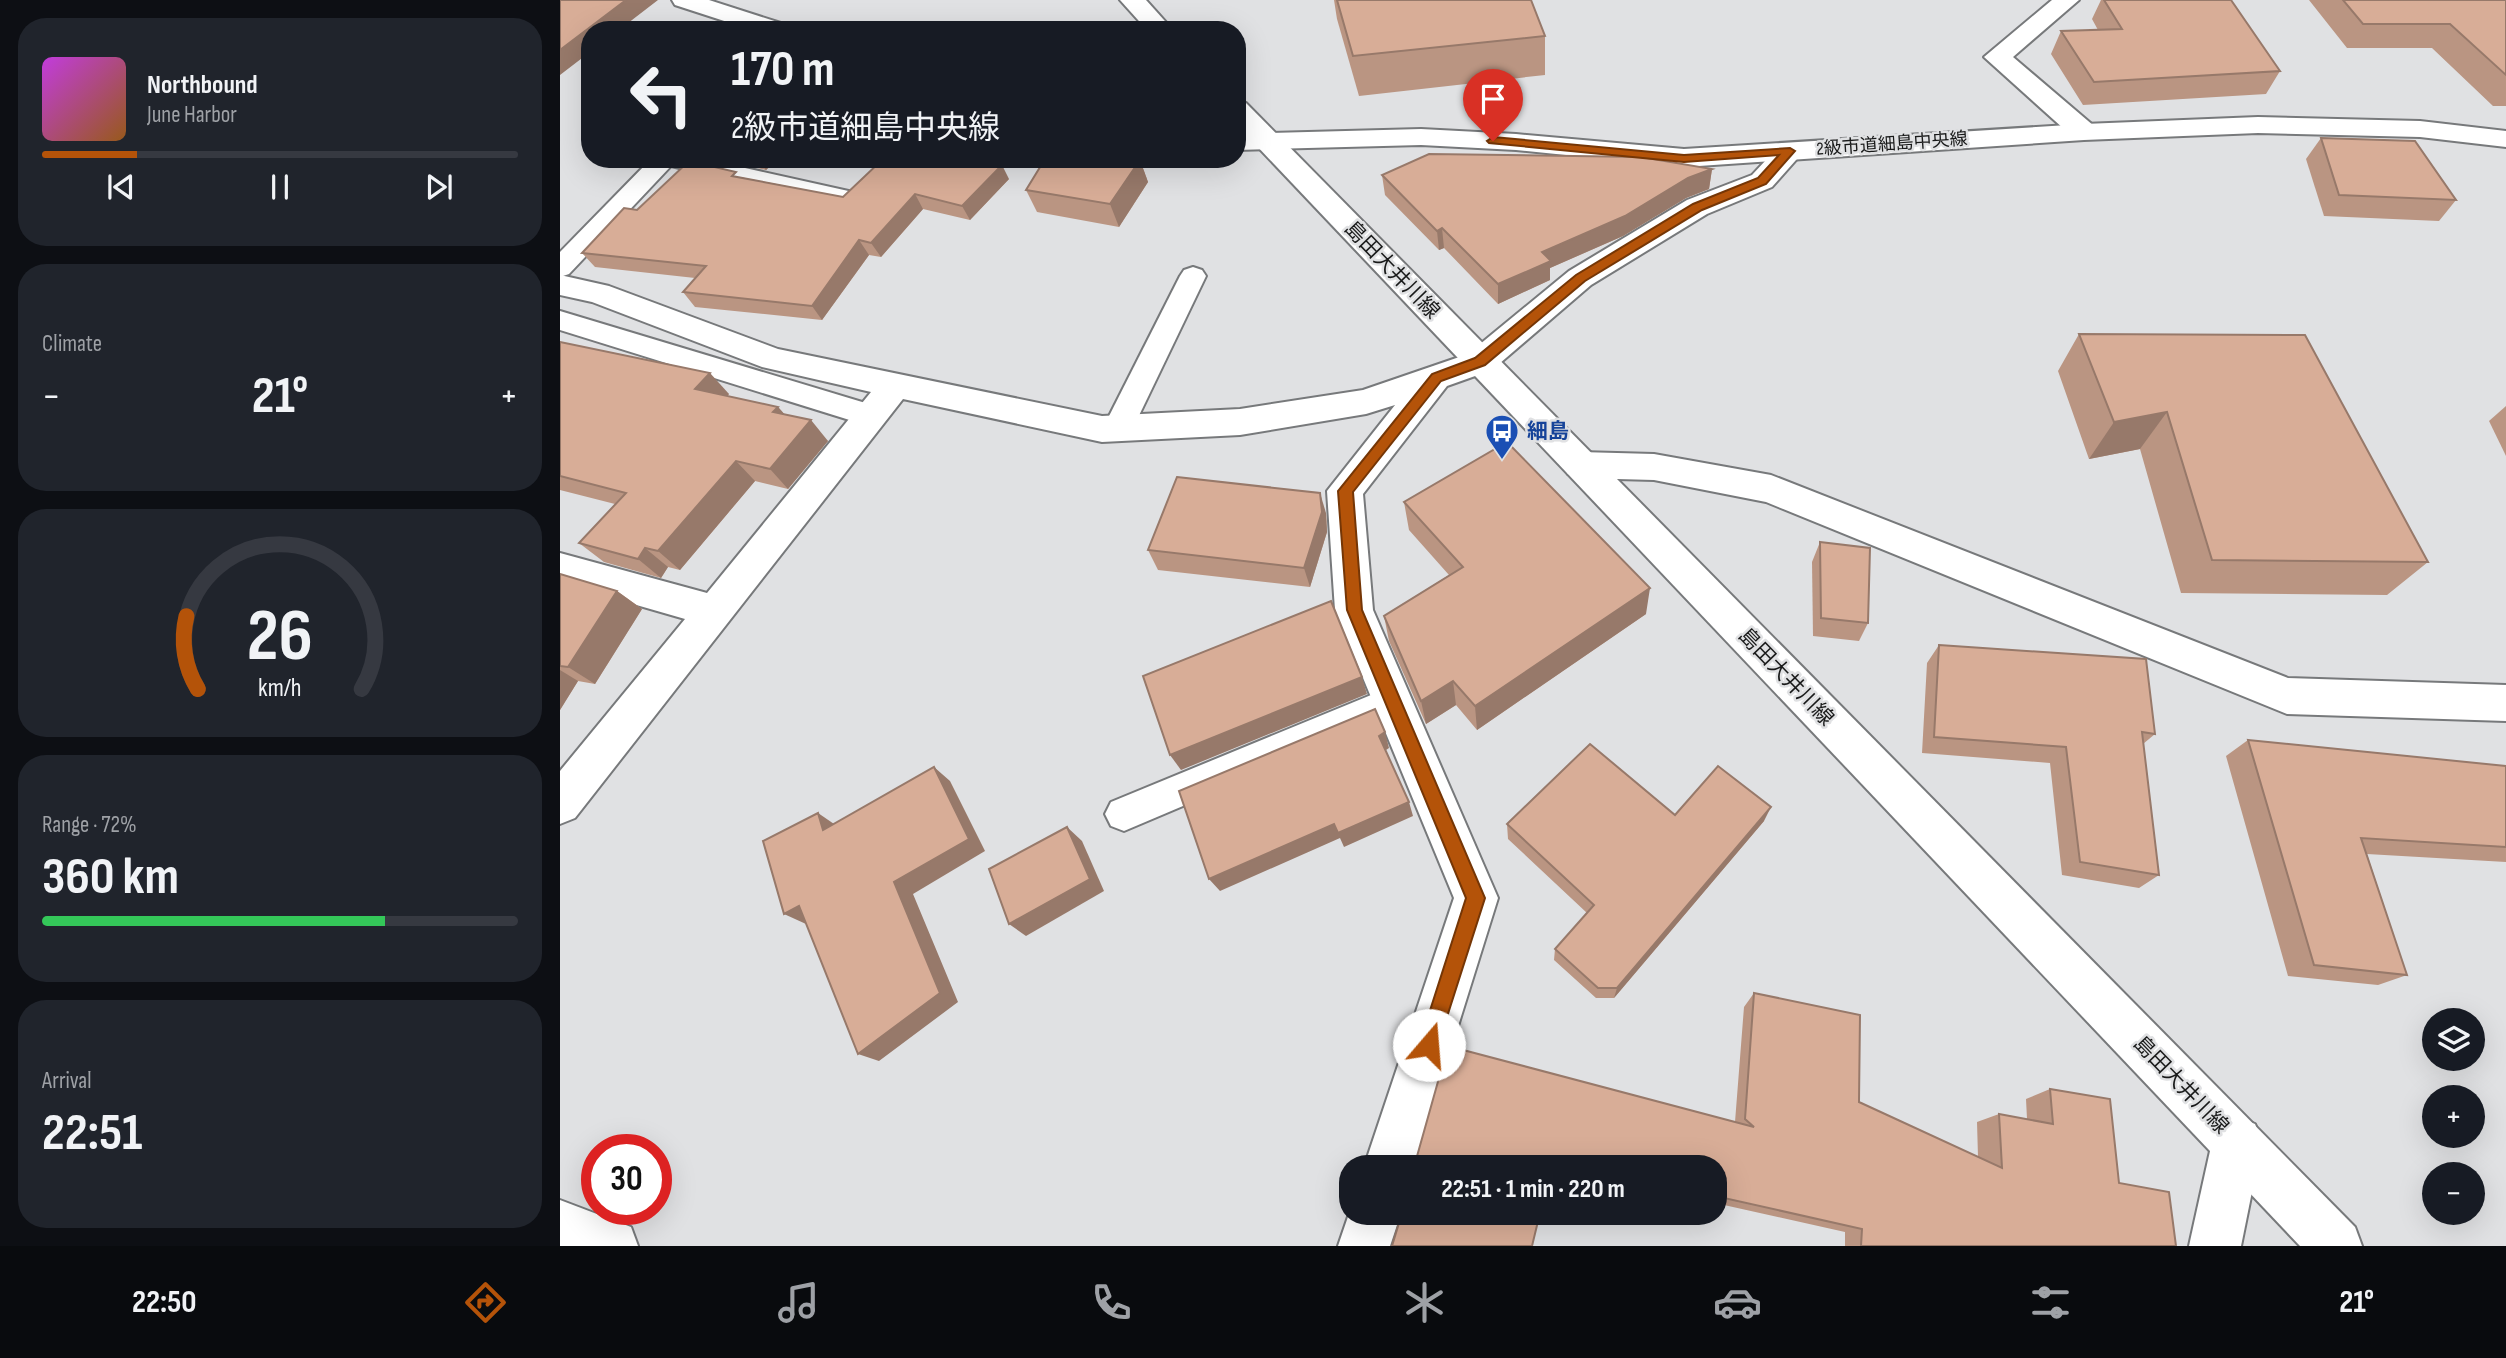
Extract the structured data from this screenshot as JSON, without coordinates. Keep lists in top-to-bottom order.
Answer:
{
  "streets": {
    "street": ["2級市道細島中央線", "島田大井川線"]
  },
  "crossings": [
    ["2級市道細島中央線", "島田大井川線"]
  ],
  "places": {
    "bus stop": ["細島"]
  },
  "page": {
    "turn": ["170 m", "2級市道細島中央線"],
    "song": ["Northbound", "June Harbor"],
    "tile": [
      "Climate",
      ["Range · 72%", "360 km"],
      ["Arrival", "22:51"]
    ],
    "heat": ["−", "21°", "+"],
    "map_buttons": ["+", "−"],
    "limit": "30",
    "trip": "22:51 · 1 min · 220 m",
    "tabs": ["22:50", "21°"],
    "gauge": ["26", "km/h"]
  }
}
